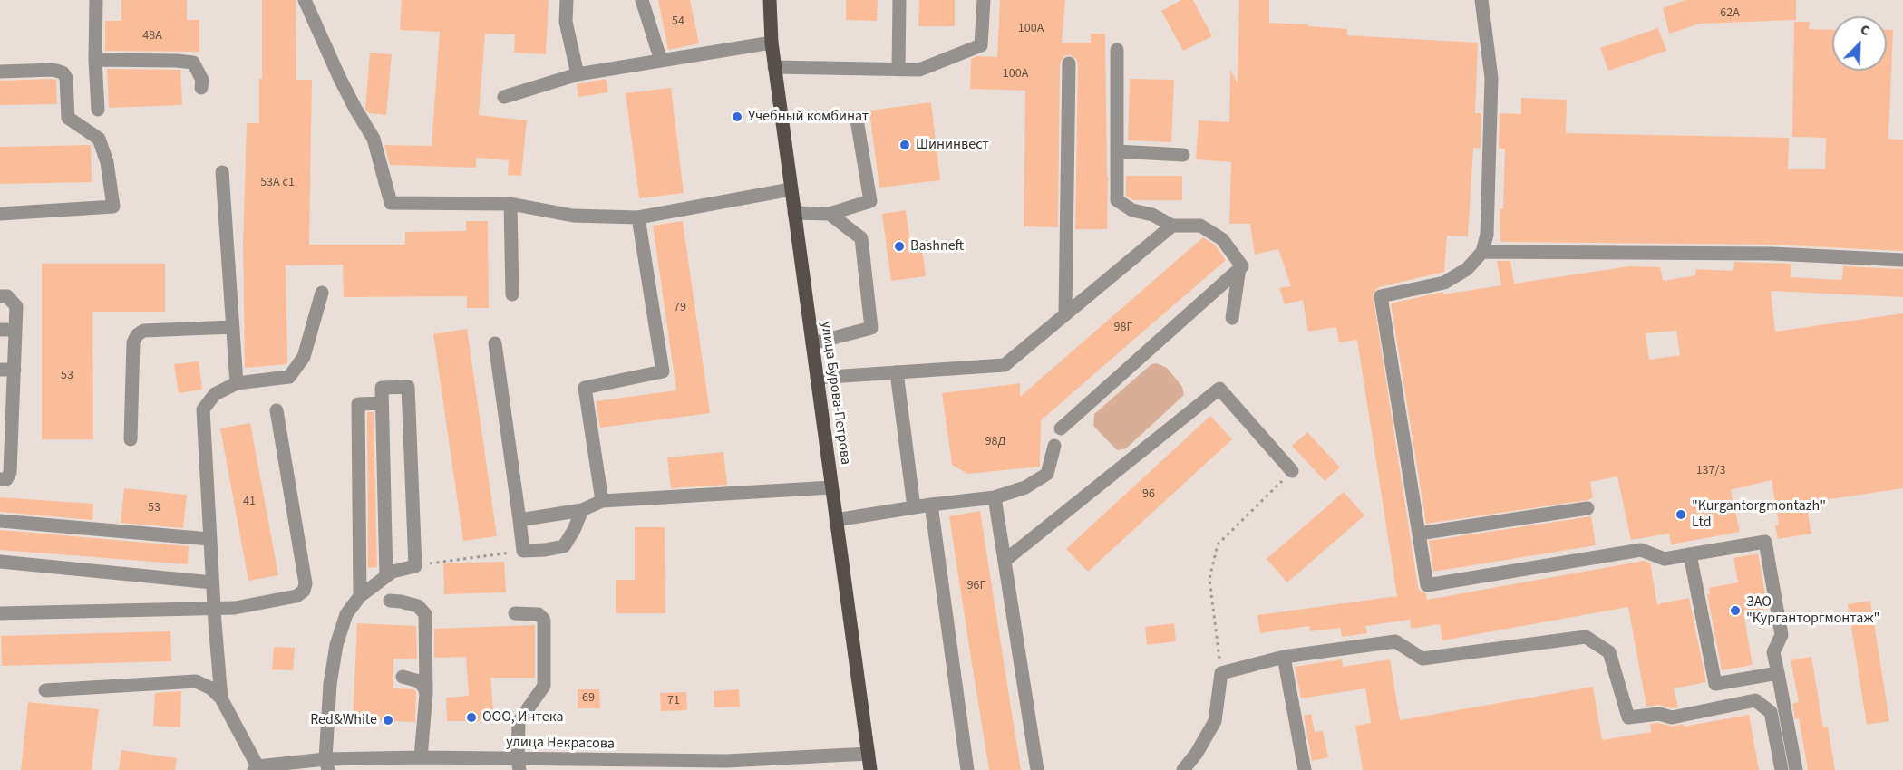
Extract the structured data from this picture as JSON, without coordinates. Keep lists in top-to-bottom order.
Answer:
{
  "streets": {
    "main road": ["улица Бурова-Петрова"],
    "street": ["улица Некрасова"]
  },
  "crossings": [
    ["улица Бурова-Петрова", "улица Некрасова"]
  ],
  "places": [
    "Учебный комбинат",
    "Шининвест",
    "Bashneft",
    "\"Kurgantorgmontazh\" Ltd",
    "ЗАО \"Курганторгмонтаж\"",
    "ООО, Интека",
    "Red&White"
  ],
  "house_numbers": [
    "62А",
    "54",
    "100А",
    "48А",
    "100А",
    "53А с1",
    "79",
    "98Г",
    "53",
    "98Д",
    "137/3",
    "96",
    "41",
    "53",
    "96Г",
    "69",
    "71"
  ],
  "north": "top right"
}
